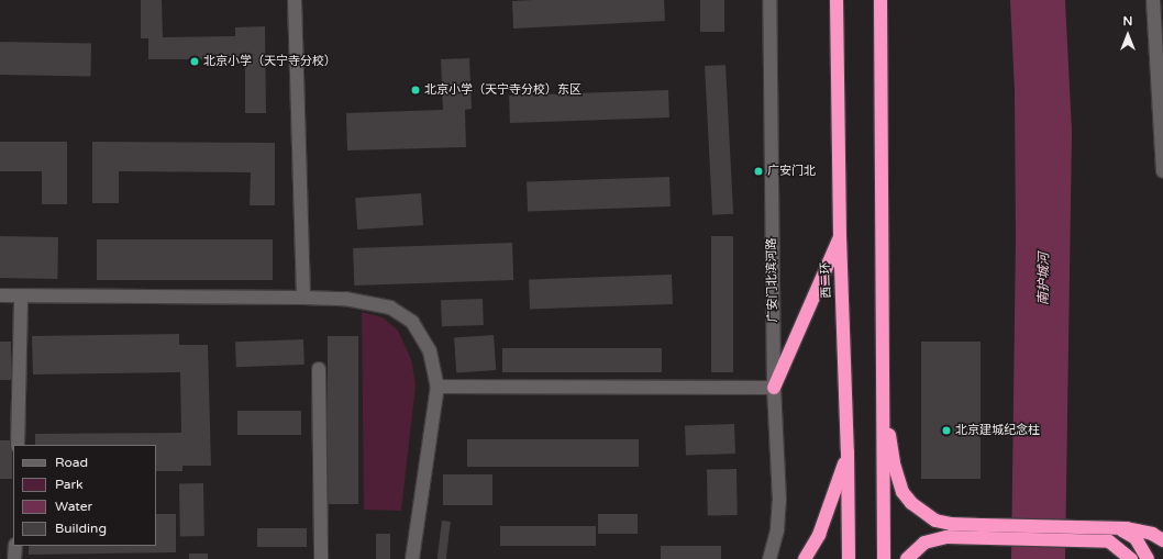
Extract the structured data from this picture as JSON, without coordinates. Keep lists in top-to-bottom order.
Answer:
{
  "streets": {
    "highway": ["西二环"],
    "street": ["广安门北滨河路"]
  },
  "water": ["南护城河"],
  "places": [
    "北京小学（天宁寺分校）",
    "北京小学（天宁寺分校）东区",
    "广安门北",
    "北京建城纪念柱"
  ],
  "legend": [
    "Road",
    "Park",
    "Water",
    "Building"
  ],
  "north": "top"
}
